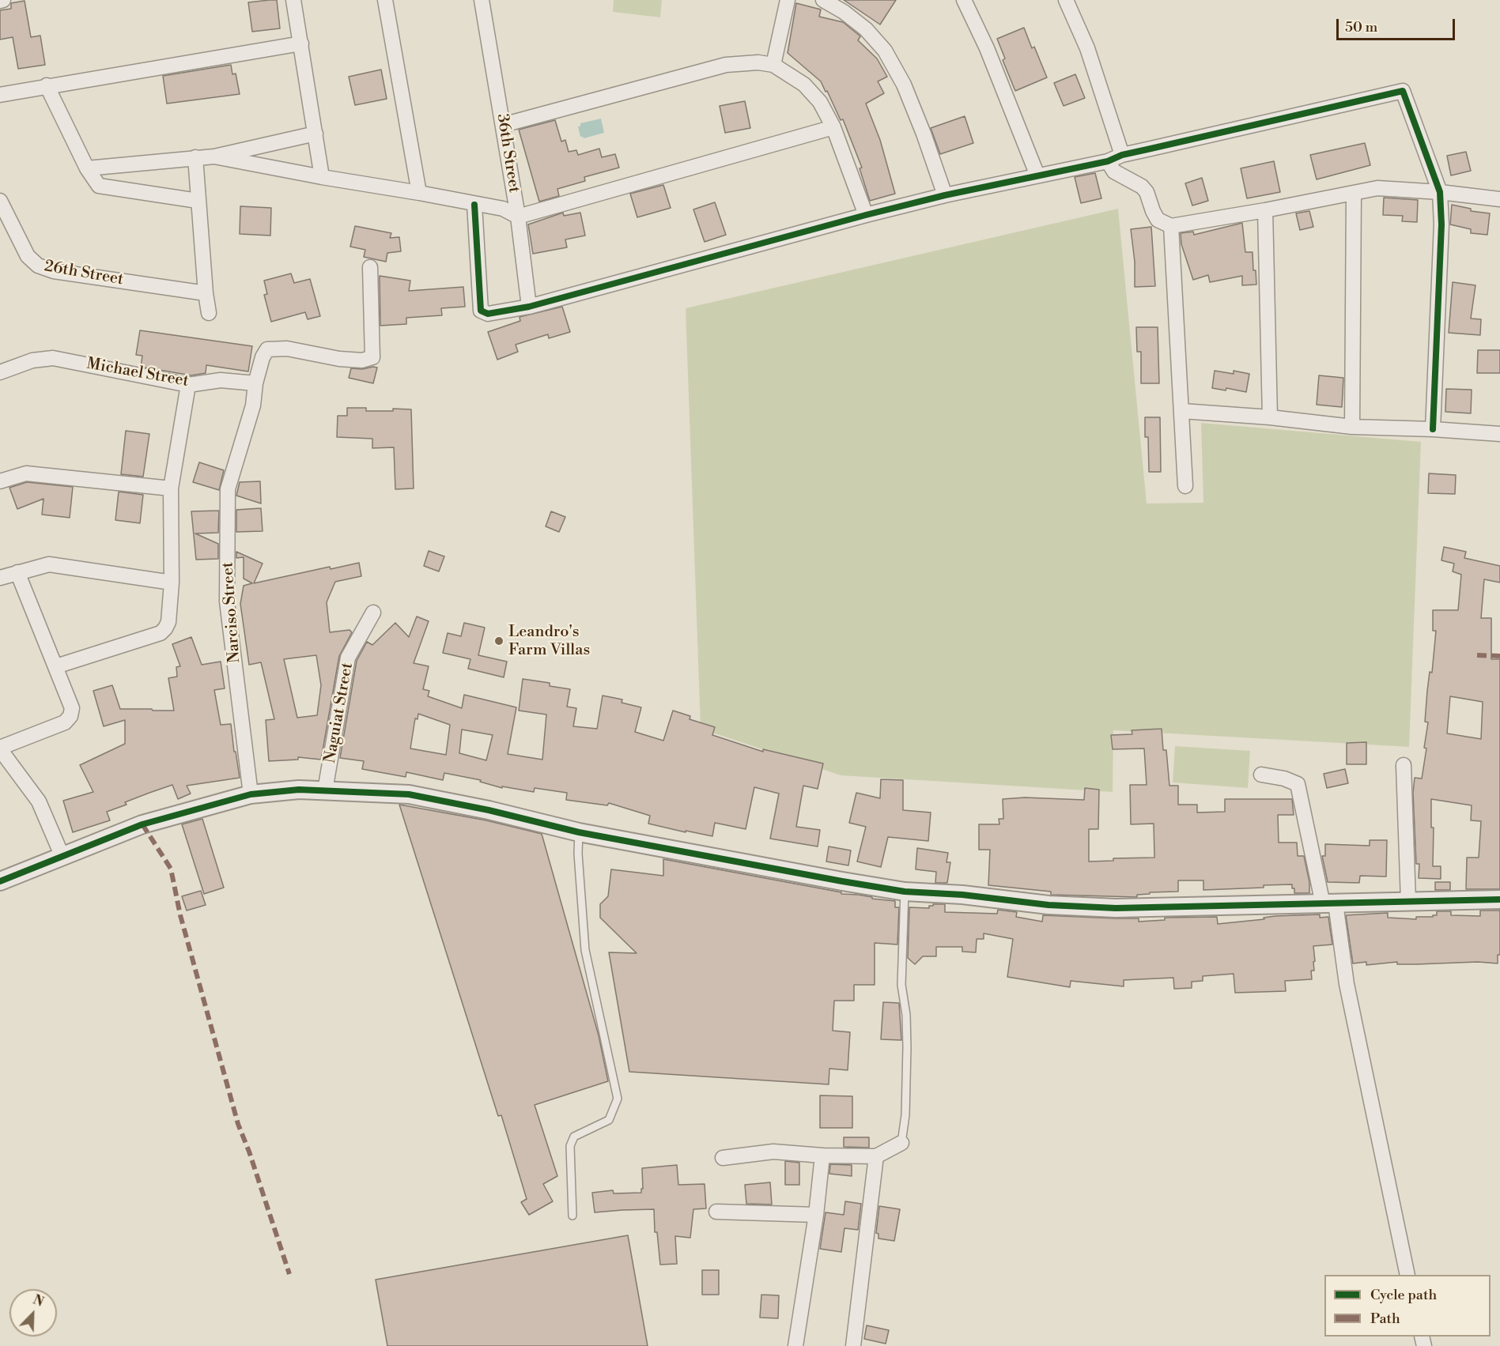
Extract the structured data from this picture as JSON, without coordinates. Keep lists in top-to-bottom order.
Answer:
{
  "streets": {
    "street": [
      "36th Street",
      "26th Street",
      "Michael Street",
      "Narciso Street",
      "Naguiat Street"
    ]
  },
  "crossings": [
    ["Michael Street", "Narciso Street"]
  ],
  "places": ["Leandro's Farm Villas"],
  "legend": ["Cycle path", "Path"],
  "scale_bar": "50 m",
  "north": "top right"
}
